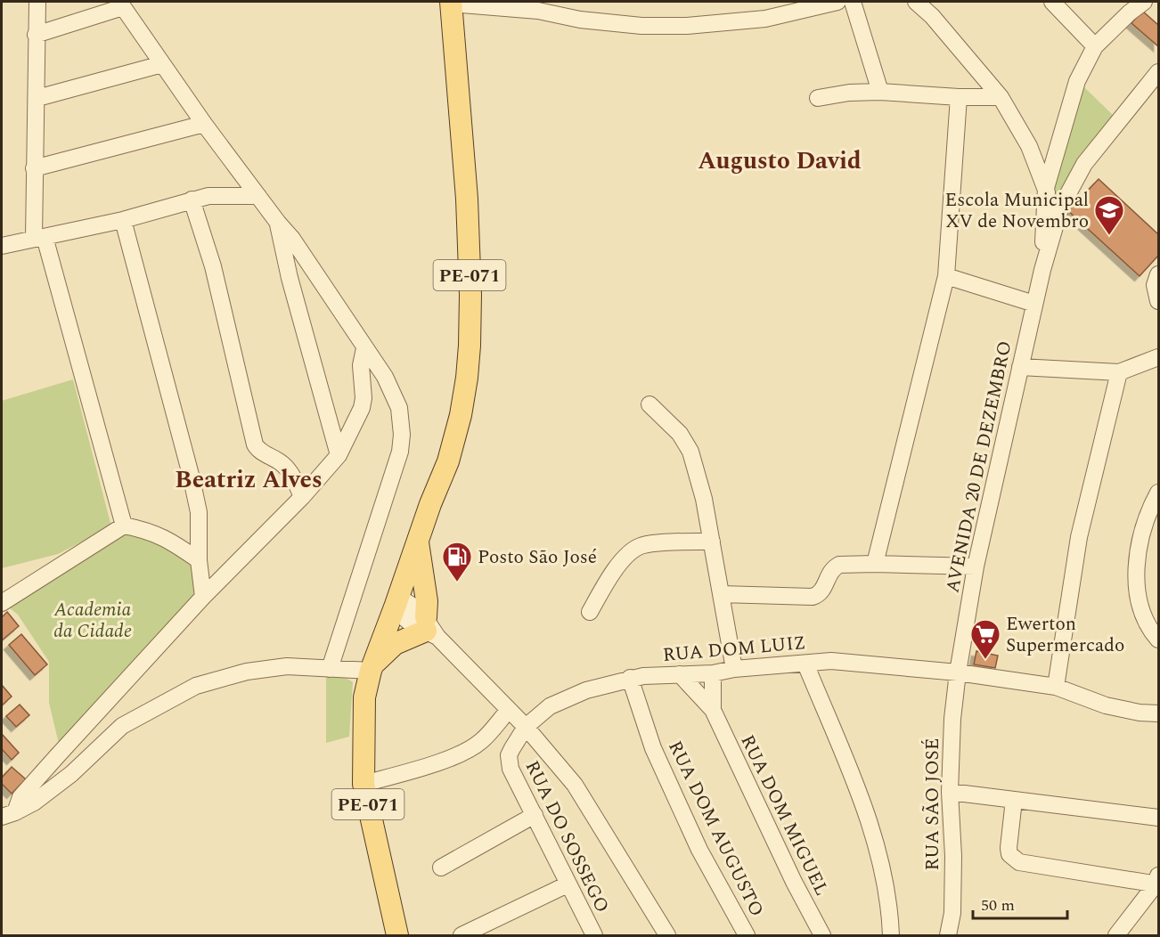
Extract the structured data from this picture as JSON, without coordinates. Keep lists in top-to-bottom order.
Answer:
{
  "streets": {
    "main road": ["PE-071"],
    "street": [
      "AVENIDA 20 DE DEZEMBRO",
      "RUA DOM LUIZ",
      "RUA SÃO JOSÉ",
      "RUA DOM MIGUEL",
      "RUA DOM AUGUSTO",
      "RUA DO SOSSEGO"
    ]
  },
  "crossings": [
    ["AVENIDA 20 DE DEZEMBRO", "RUA DOM LUIZ"],
    ["AVENIDA 20 DE DEZEMBRO", "RUA SÃO JOSÉ"],
    ["RUA DOM LUIZ", "RUA SÃO JOSÉ"],
    ["RUA DOM LUIZ", "RUA DOM MIGUEL"],
    ["RUA DOM LUIZ", "RUA DOM AUGUSTO"],
    ["RUA DOM LUIZ", "RUA DO SOSSEGO"]
  ],
  "districts": ["Augusto David", "Beatriz Alves"],
  "parks": ["Academia da Cidade"],
  "places": {
    "school or university": ["Escola Municipal XV de Novembro"],
    "fuel station": ["Posto São José"],
    "supermarket": ["Ewerton Supermercado"]
  },
  "scale_bar": "50 m"
}
